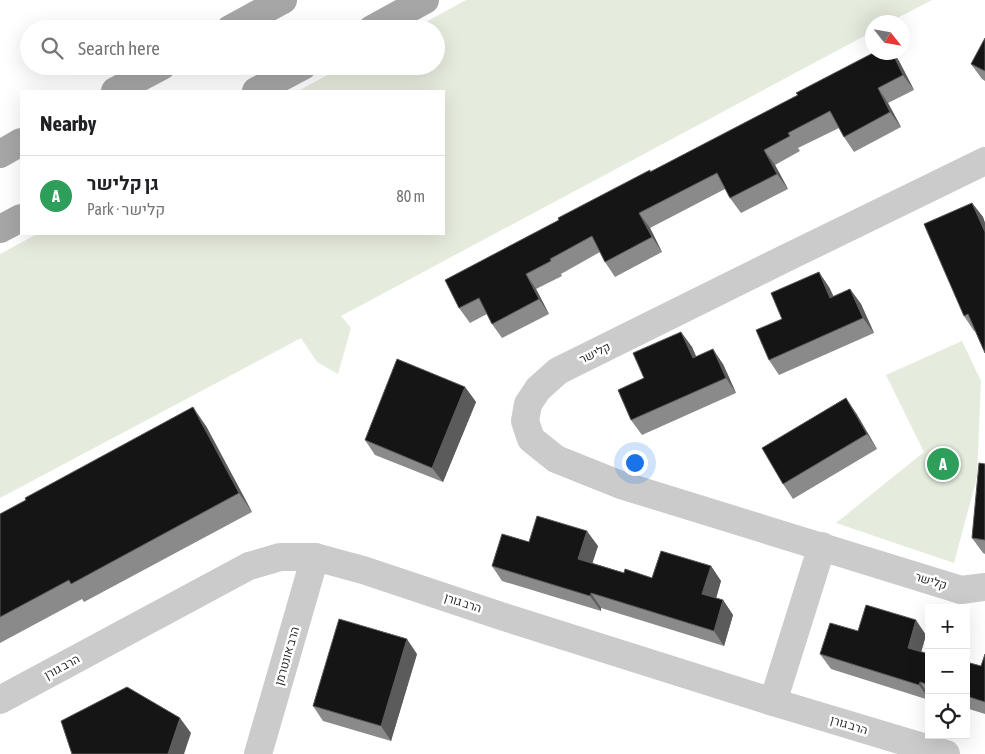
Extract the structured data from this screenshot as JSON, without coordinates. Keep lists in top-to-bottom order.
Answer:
{
  "streets": {
    "street": ["קלישר", "הרב גורן", "הרב אונטרמן"]
  },
  "crossings": [
    ["הרב גורן", "הרב אונטרמן"]
  ],
  "north": "bottom right",
  "page": {
    "search": "Search here",
    "heading": "Nearby",
    "list": [
      {
        "mark": "A",
        "name": "גן קלישר",
        "note": "Park · קלישר",
        "value": "80 m"
      }
    ],
    "pins": "A",
    "map_buttons": ["+", "−"]
  }
}
